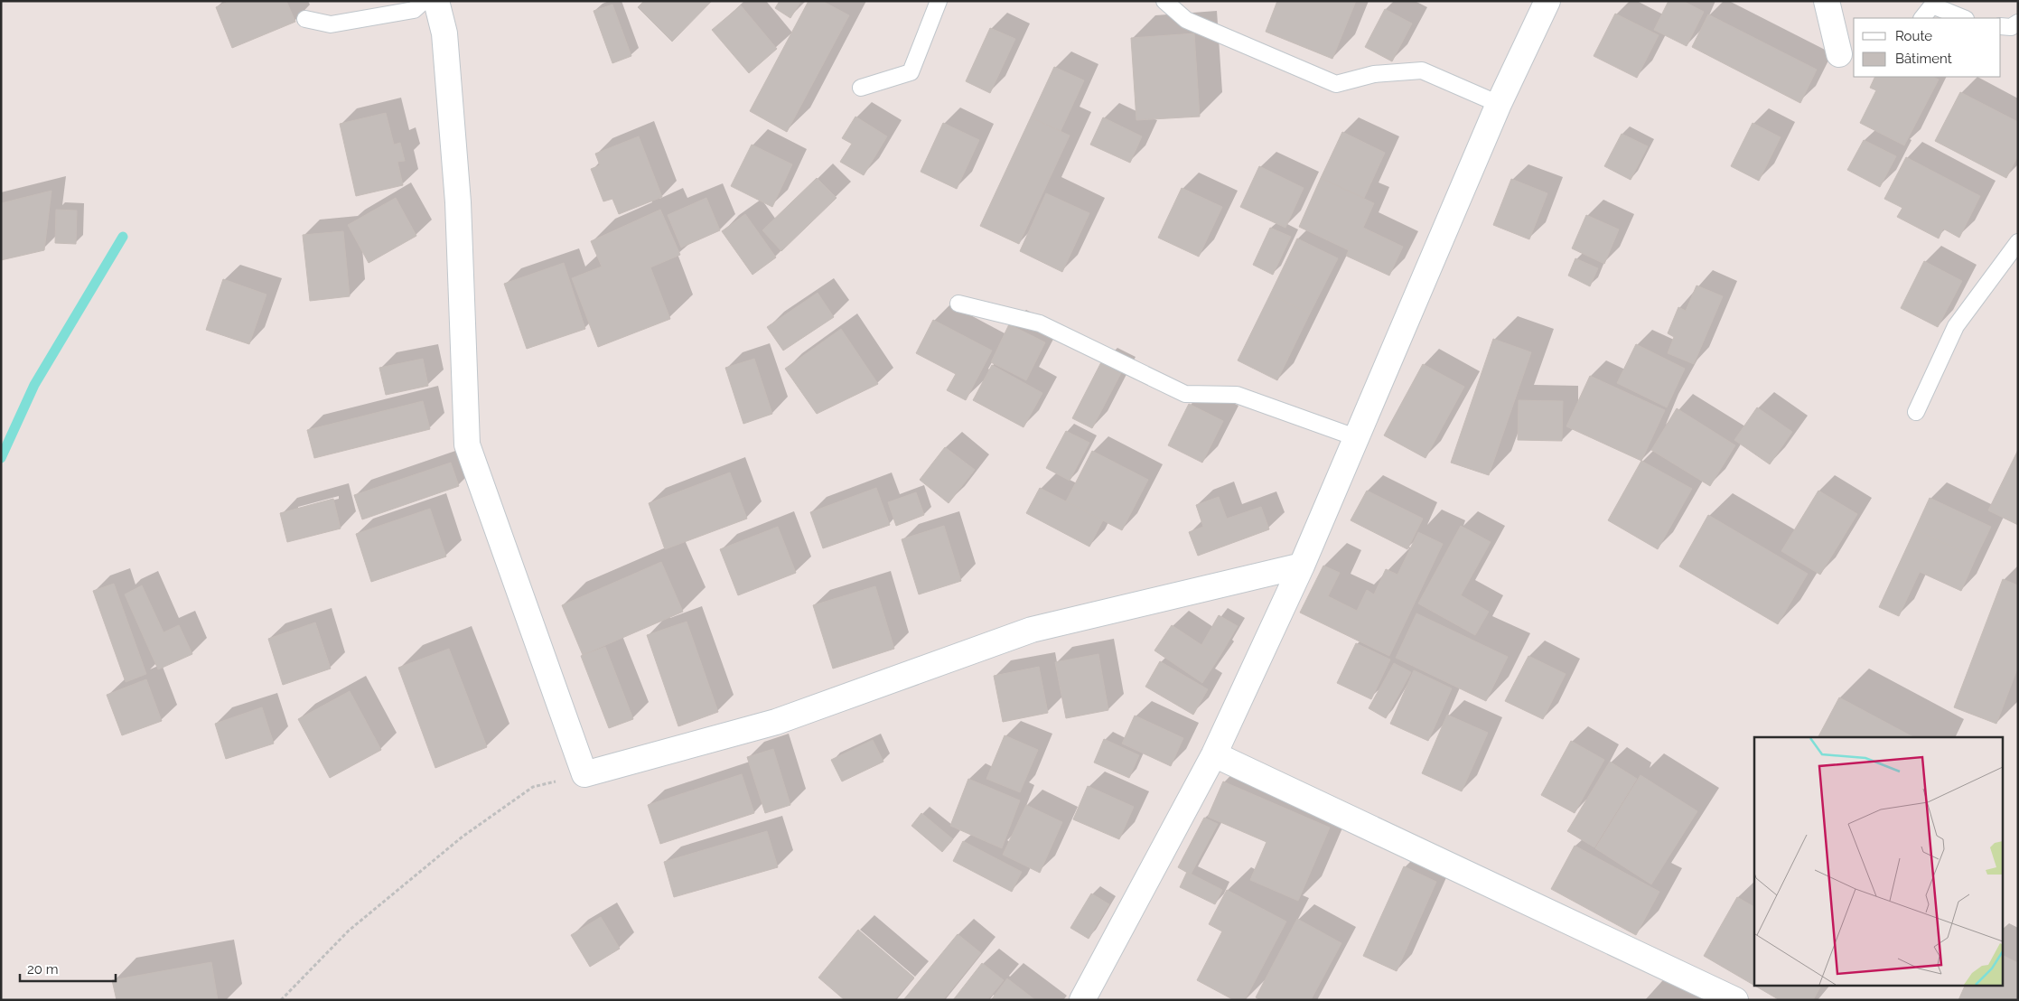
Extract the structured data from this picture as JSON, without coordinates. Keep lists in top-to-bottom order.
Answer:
{
  "legend": ["Route", "Bâtiment"],
  "scale_bar": "20 m"
}
